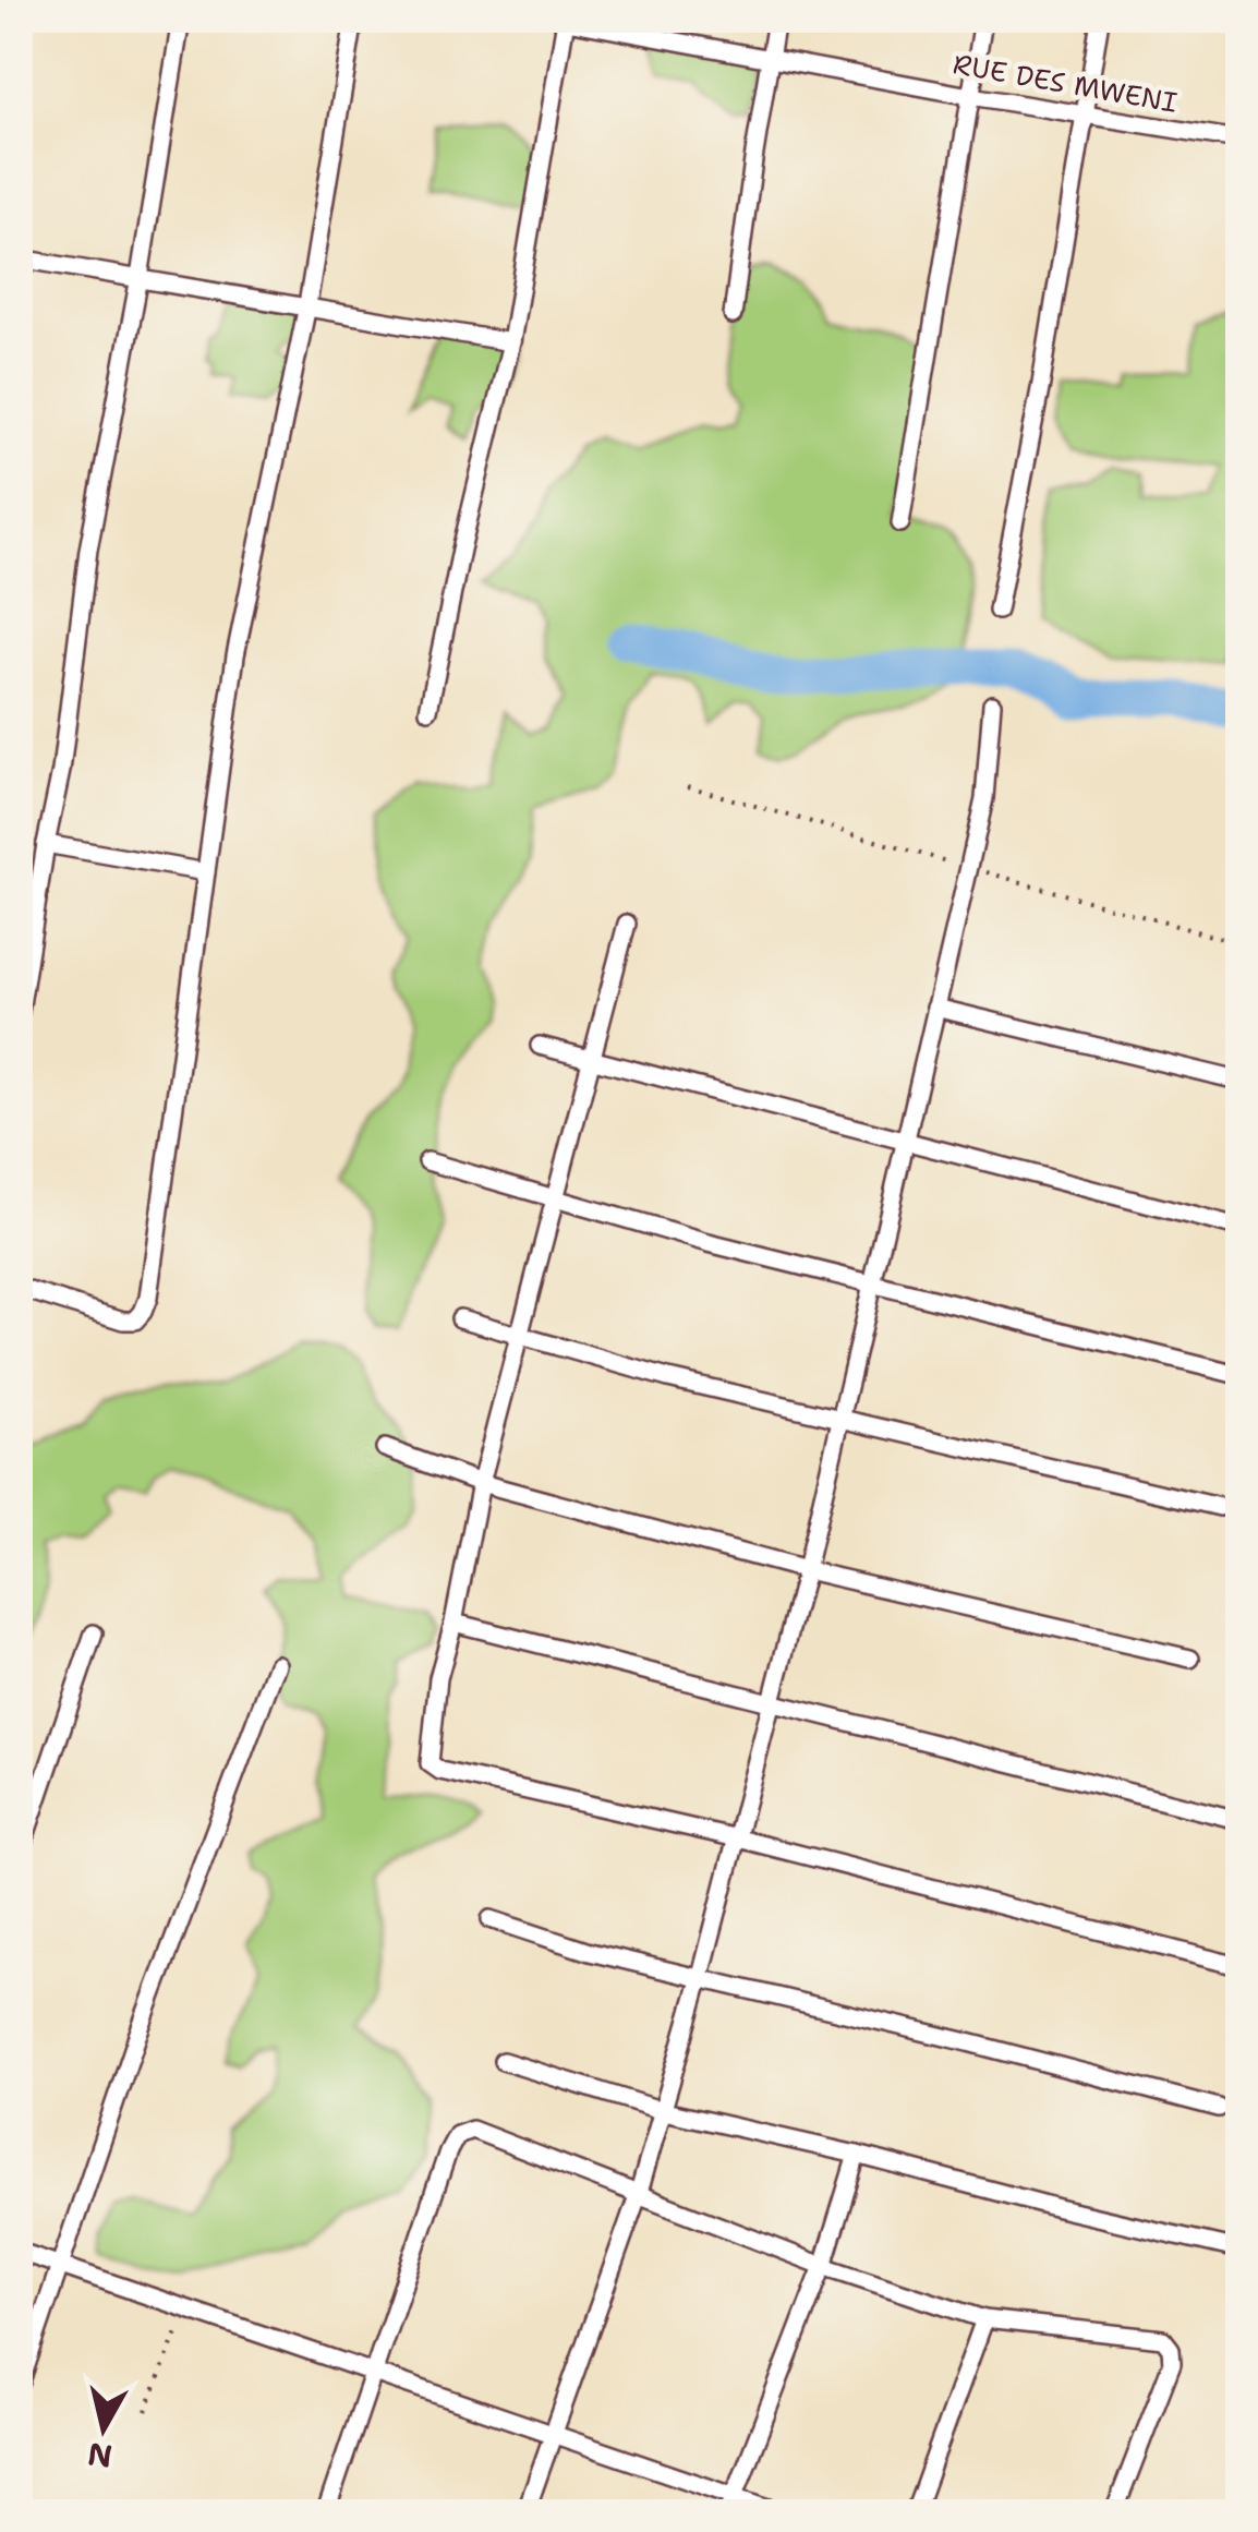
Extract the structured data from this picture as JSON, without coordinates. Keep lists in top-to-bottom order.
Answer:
{
  "streets": {
    "street": ["RUE DES MWENI"]
  },
  "north": "bottom"
}
